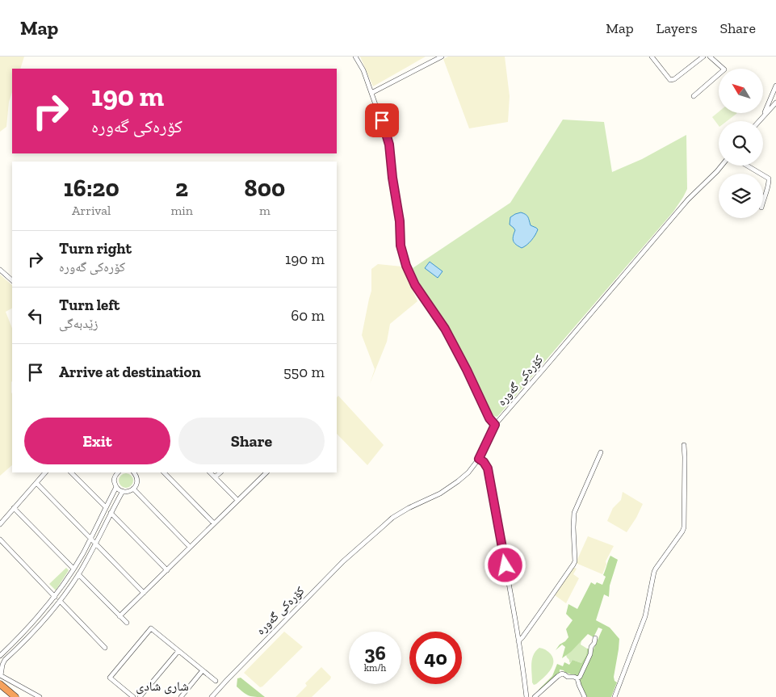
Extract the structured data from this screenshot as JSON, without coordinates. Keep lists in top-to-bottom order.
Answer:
{
  "streets": {
    "street": ["کۆرەکی گەورە"]
  },
  "districts": ["شاری شادی"],
  "north": "top left",
  "page": {
    "header": "Map",
    "nav": ["Map", "Layers", "Share"],
    "turn": ["190 m", "کۆرەکی گەورە"],
    "eta": [
      "16:20",
      "Arrival",
      "2",
      "min",
      "800",
      "m"
    ],
    "list": [
      {
        "name": "Turn right",
        "note": "کۆرەکی گەورە",
        "value": "190 m"
      },
      {
        "name": "Turn left",
        "note": "زێدبەگی",
        "value": "60 m"
      },
      {
        "name": "Arrive at destination",
        "value": "550 m"
      }
    ],
    "buttons": ["Exit", "Share"],
    "speed": "36 km/h",
    "limit": "40"
  }
}
